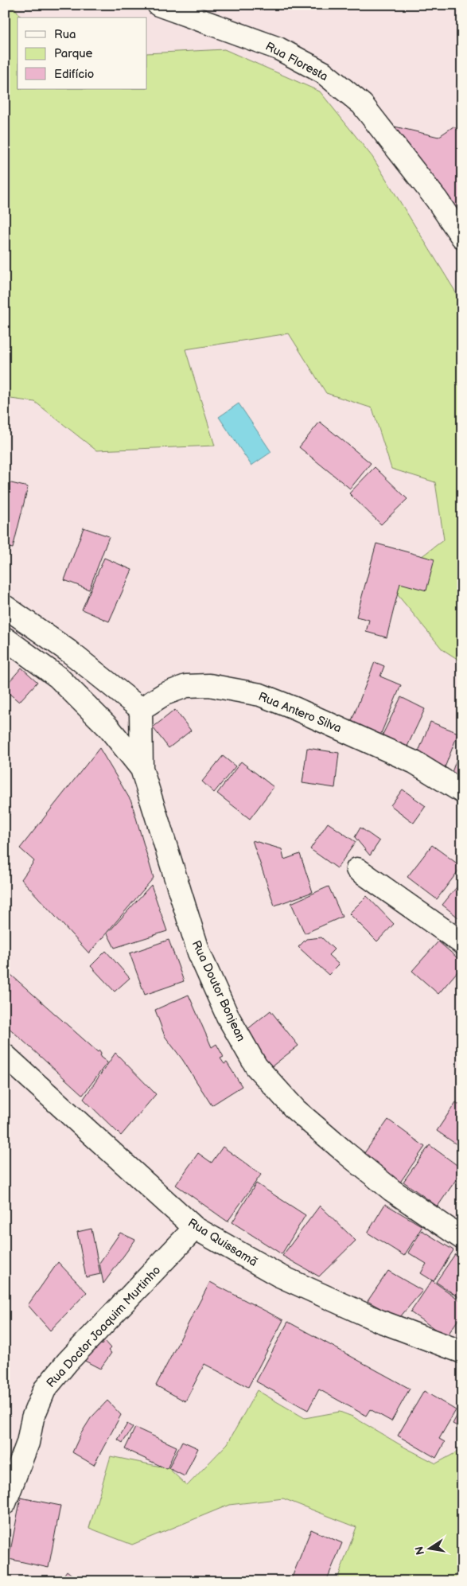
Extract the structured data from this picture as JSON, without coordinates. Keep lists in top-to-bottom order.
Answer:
{
  "streets": {
    "street": [
      "Rua Floresta",
      "Rua Antero Silva",
      "Rua Doutor Bonjean",
      "Rua Quissamã",
      "Rua Doctor Joaquim Murtinho"
    ]
  },
  "crossings": [
    ["Rua Quissamã", "Rua Doctor Joaquim Murtinho"]
  ],
  "legend": ["Rua", "Parque", "Edifício"],
  "north": "left"
}
